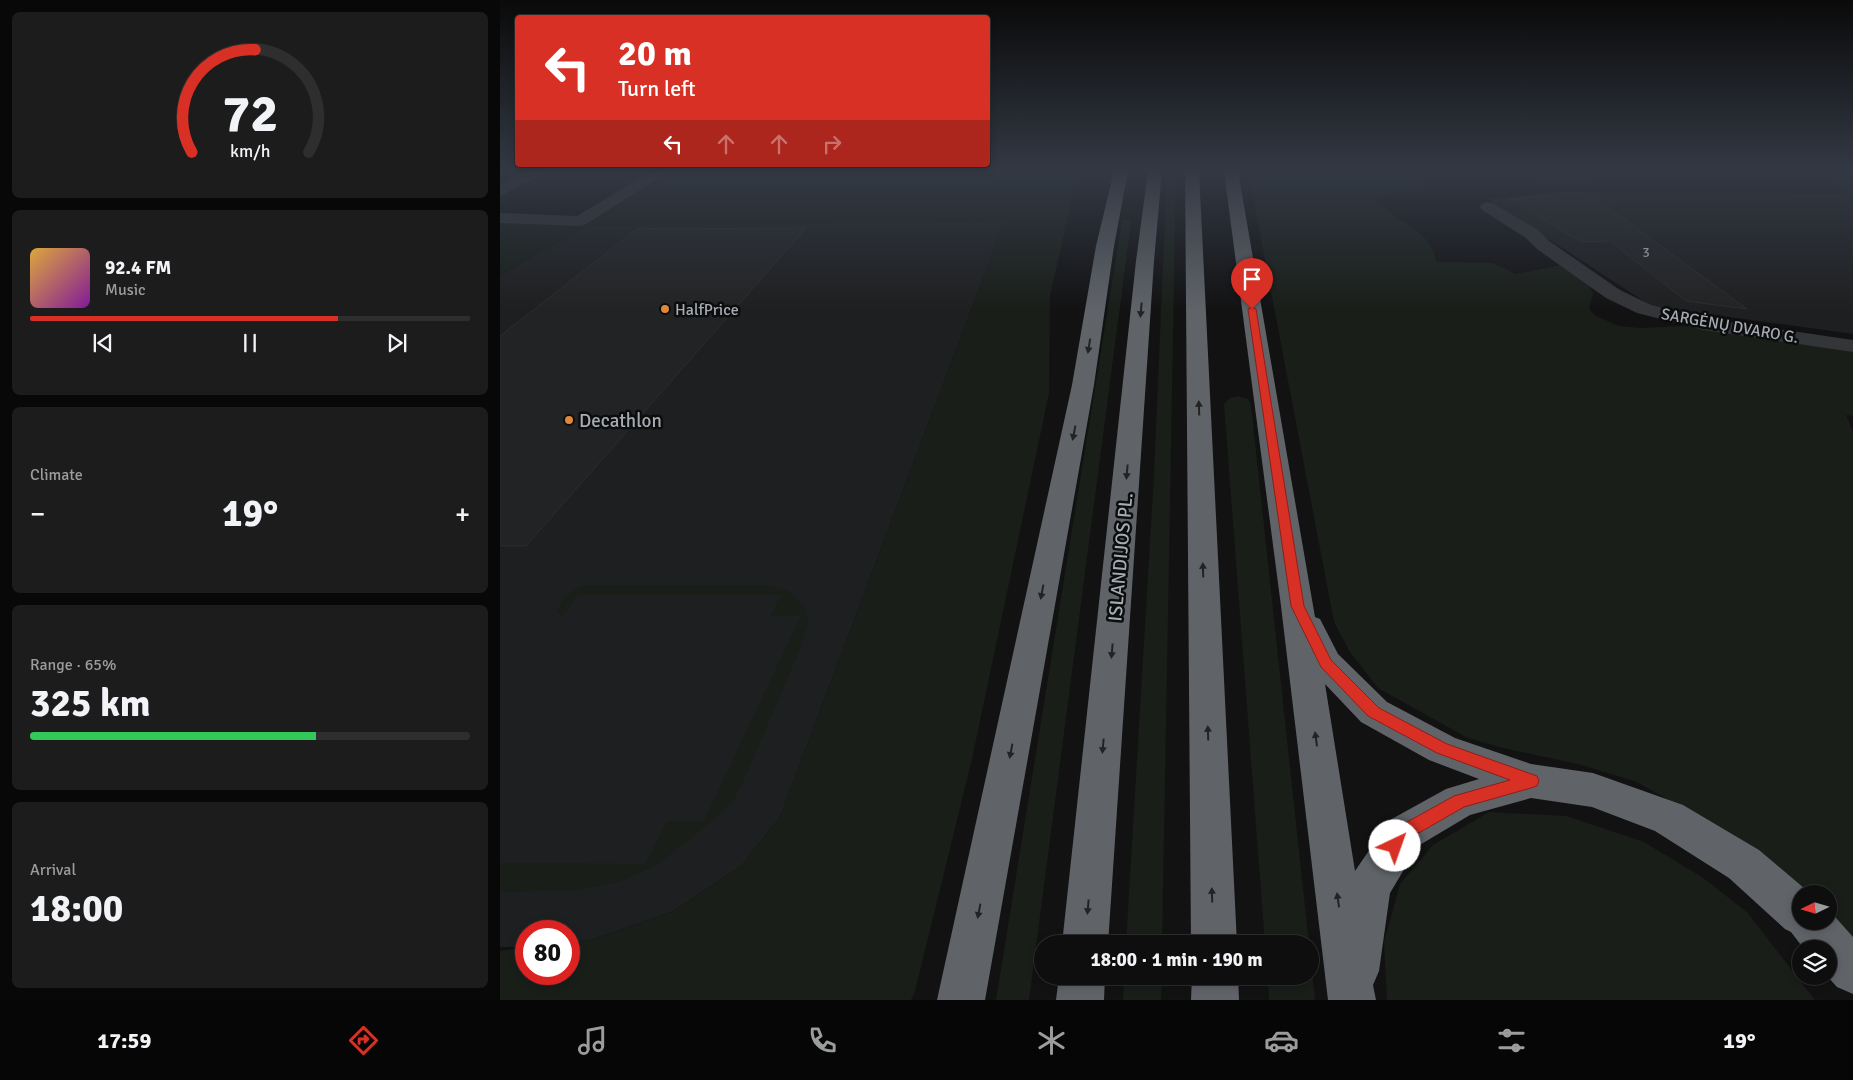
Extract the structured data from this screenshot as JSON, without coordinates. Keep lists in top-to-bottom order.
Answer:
{
  "streets": {
    "highway": ["ISLANDIJOS PL."],
    "street": ["SARGĖNŲ DVARO G."]
  },
  "places": ["HalfPrice", "Decathlon"],
  "house_numbers": ["3"],
  "north": "left",
  "page": {
    "turn": ["20 m", "Turn left"],
    "song": ["92.4 FM", "Music"],
    "tile": [
      "Climate",
      ["Range · 65%", "325 km"],
      ["Arrival", "18:00"]
    ],
    "heat": ["−", "19°", "+"],
    "limit": "80",
    "trip": "18:00 · 1 min · 190 m",
    "tabs": ["17:59", "19°"],
    "gauge": ["72", "km/h"]
  }
}
